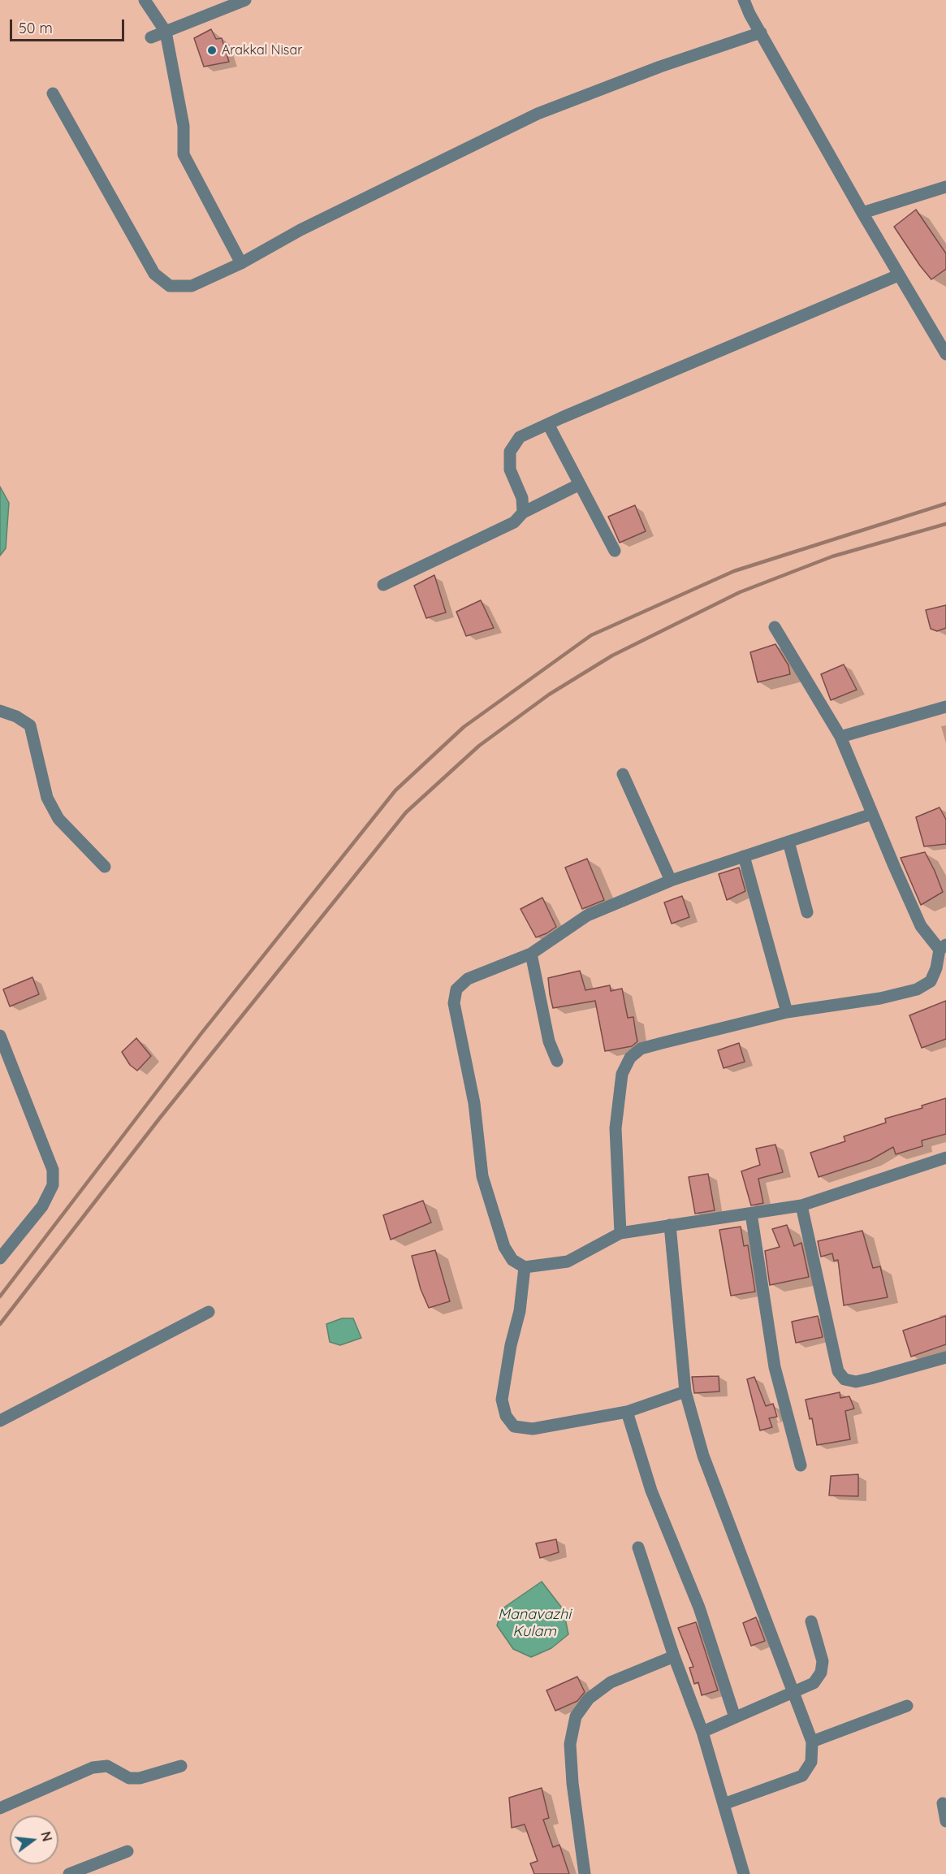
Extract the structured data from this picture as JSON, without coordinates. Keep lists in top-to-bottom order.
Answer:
{
  "water": ["Manavazhi Kulam"],
  "places": ["Arakkal Nisar"],
  "scale_bar": "50 m",
  "north": "right"
}
